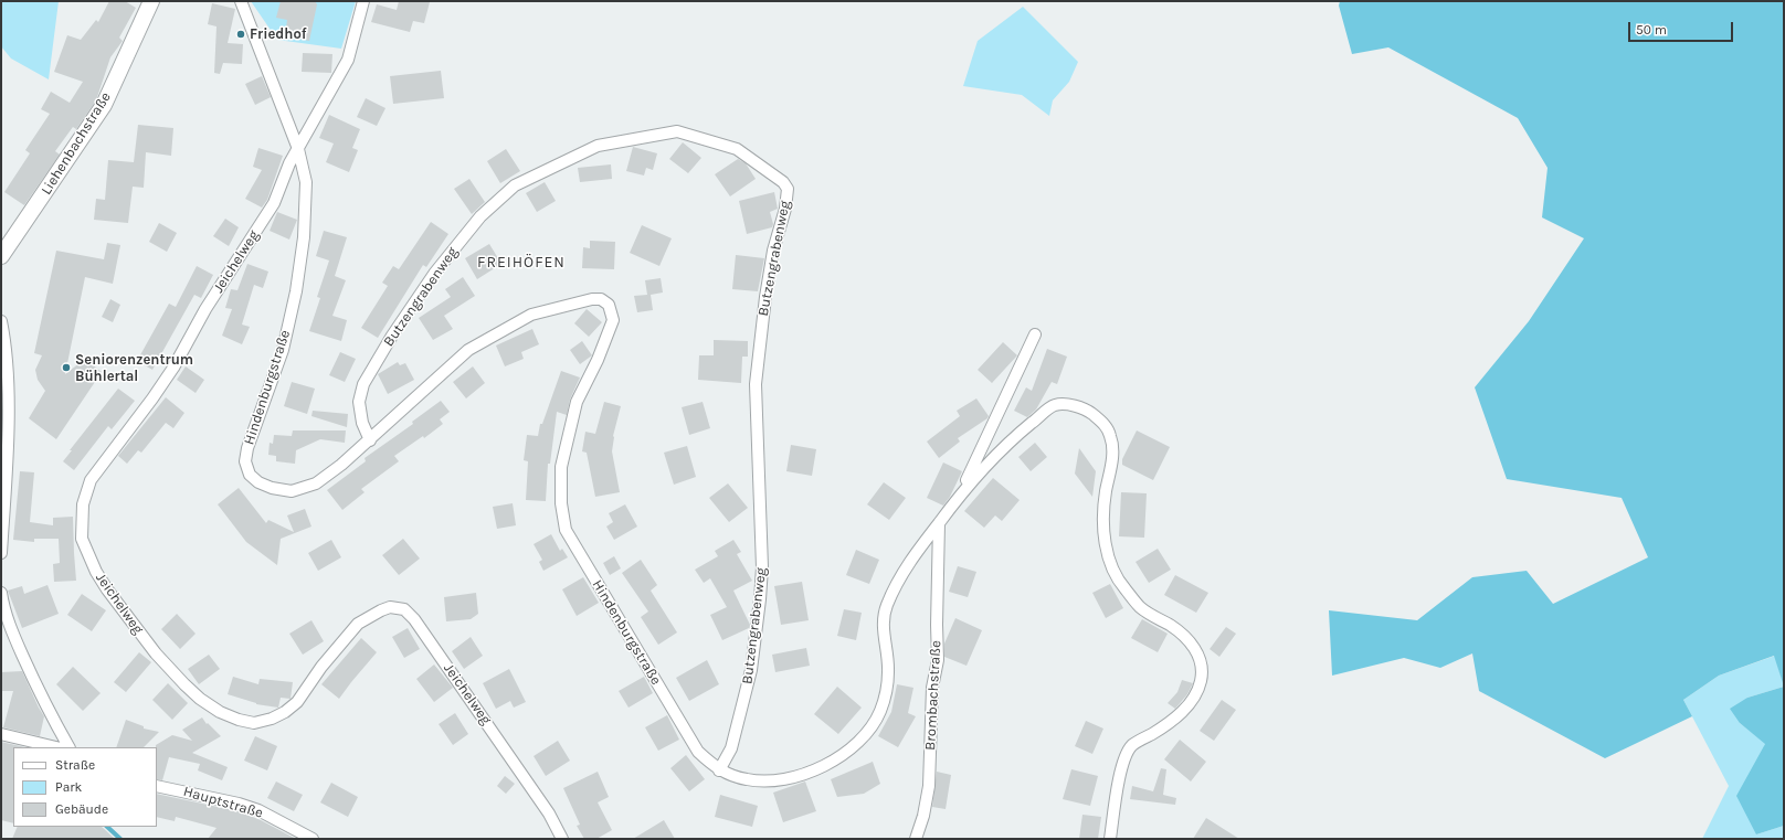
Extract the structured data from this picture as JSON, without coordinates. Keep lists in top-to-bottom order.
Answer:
{
  "streets": {
    "street": [
      "Liehenbachstraße",
      "Butzengrabenweg",
      "Jeichelweg",
      "Hindenburgstraße",
      "Brombachstraße",
      "Hauptstraße"
    ]
  },
  "crossings": [
    ["Butzengrabenweg", "Hindenburgstraße"],
    ["Jeichelweg", "Hindenburgstraße"],
    ["Hindenburgstraße", "Brombachstraße"]
  ],
  "districts": ["FREIHÖFEN"],
  "places": ["Friedhof", "Seniorenzentrum Bühlertal"],
  "legend": ["Straße", "Park", "Gebäude"],
  "scale_bar": "50 m"
}
